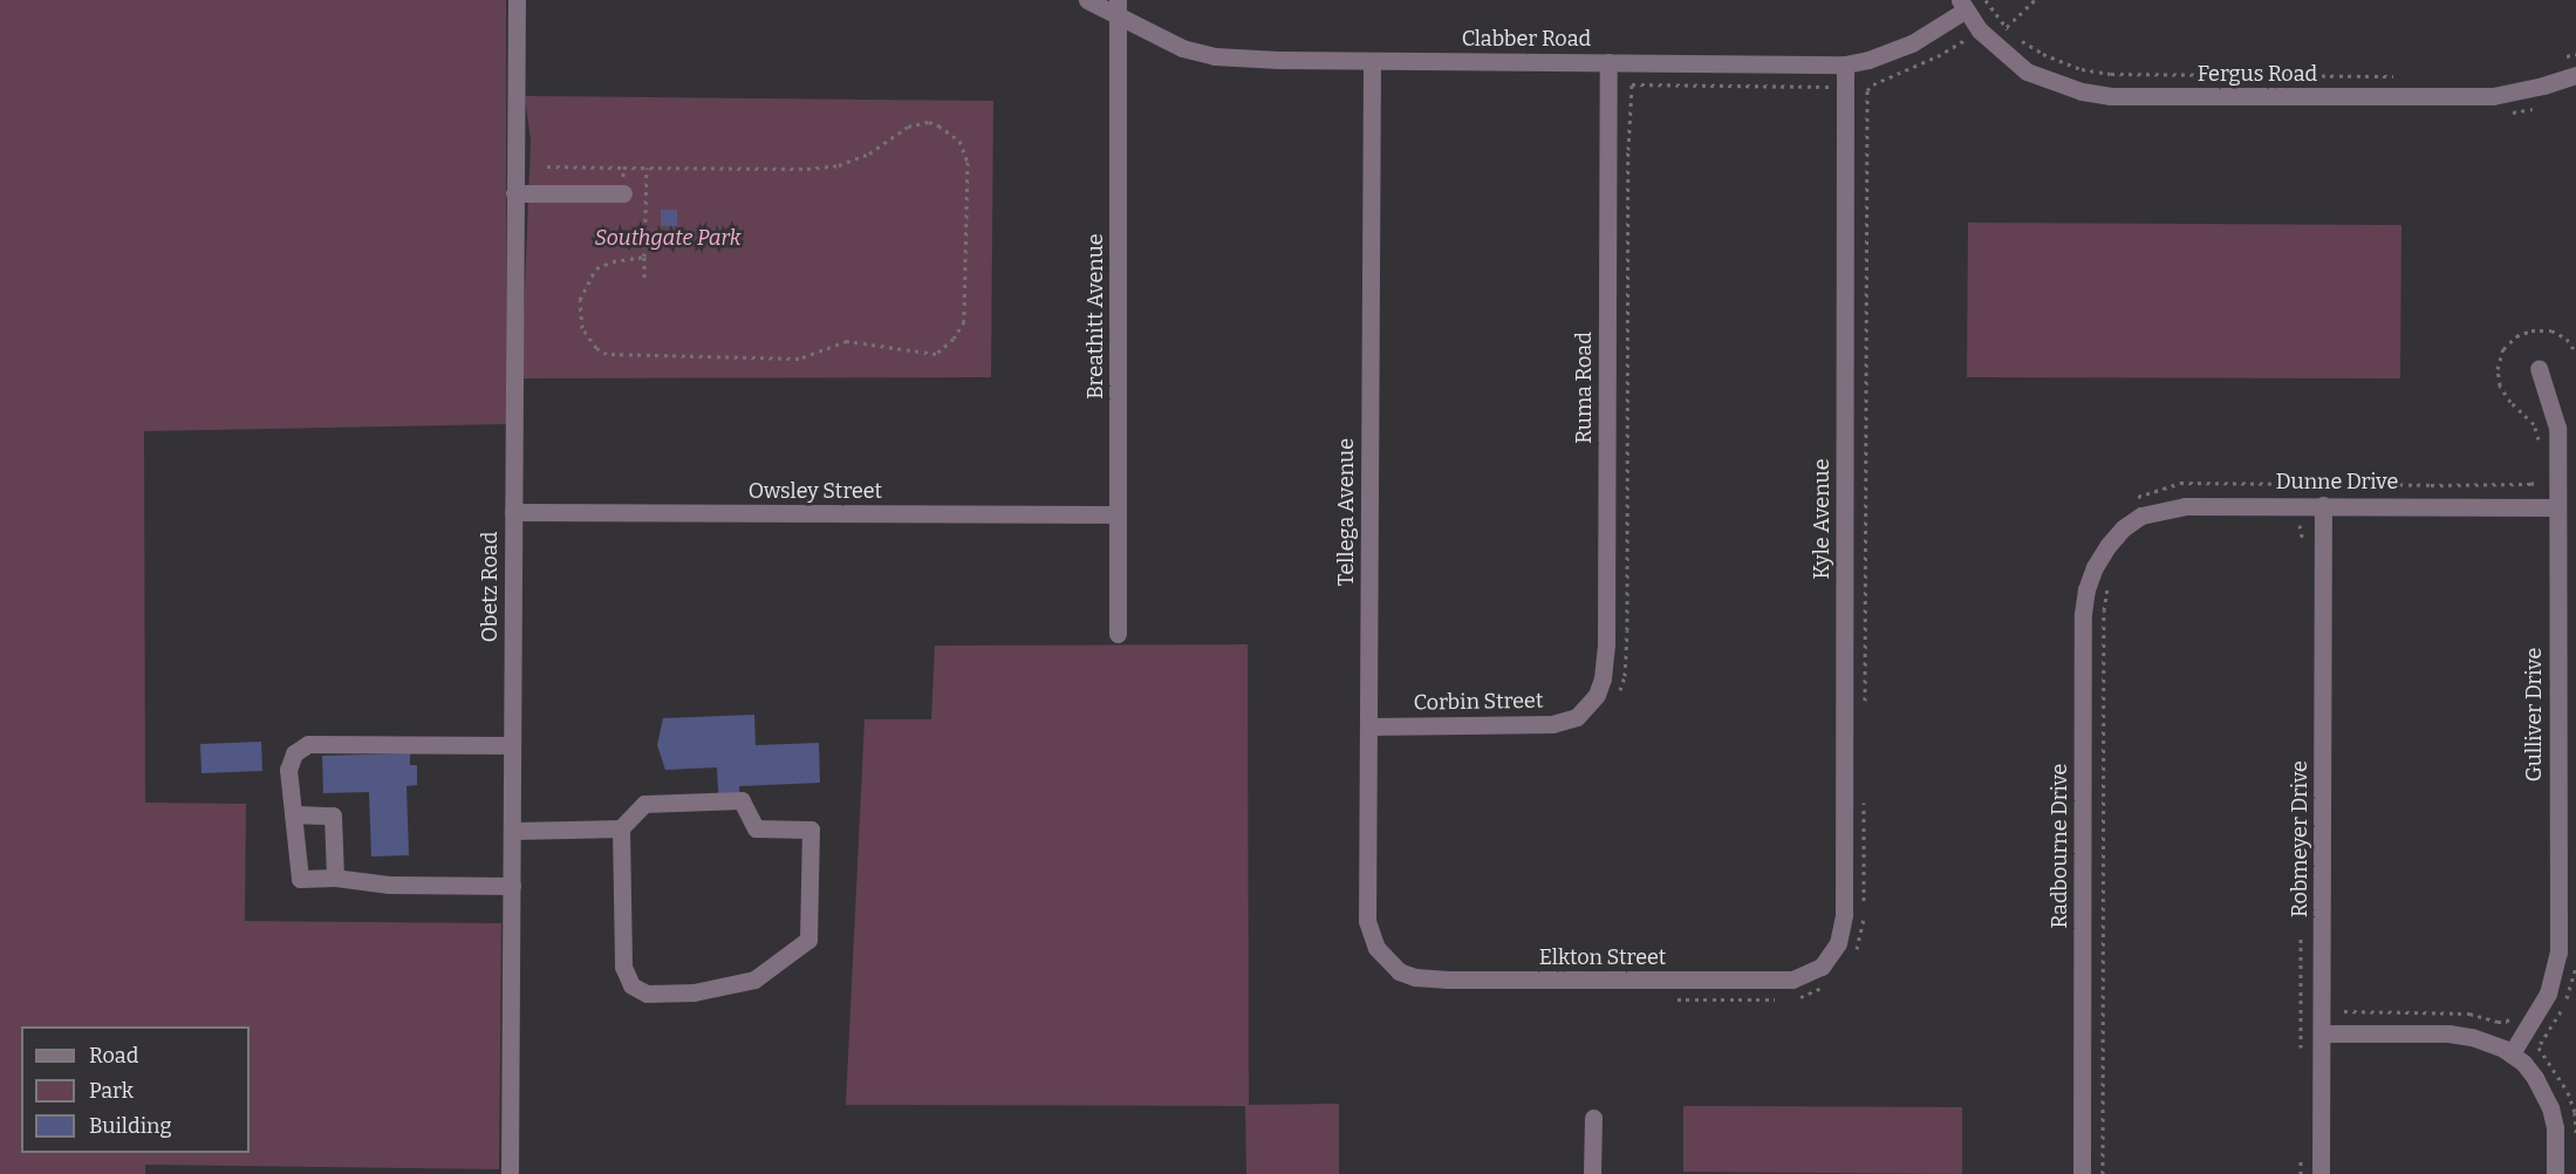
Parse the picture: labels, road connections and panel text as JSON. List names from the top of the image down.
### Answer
{
  "streets": {
    "street": [
      "Clabber Road",
      "Fergus Road",
      "Breathitt Avenue",
      "Ruma Road",
      "Dunne Drive",
      "Owsley Street",
      "Tellega Avenue",
      "Kyle Avenue",
      "Obetz Road",
      "Corbin Street",
      "Gulliver Drive",
      "Robmeyer Drive",
      "Radbourne Drive",
      "Elkton Street"
    ]
  },
  "crossings": [
    ["Clabber Road", "Fergus Road"],
    ["Clabber Road", "Breathitt Avenue"],
    ["Clabber Road", "Ruma Road"],
    ["Clabber Road", "Tellega Avenue"],
    ["Clabber Road", "Kyle Avenue"],
    ["Breathitt Avenue", "Owsley Street"],
    ["Ruma Road", "Corbin Street"],
    ["Dunne Drive", "Gulliver Drive"],
    ["Dunne Drive", "Robmeyer Drive"],
    ["Dunne Drive", "Radbourne Drive"],
    ["Owsley Street", "Obetz Road"],
    ["Tellega Avenue", "Corbin Street"],
    ["Tellega Avenue", "Elkton Street"],
    ["Kyle Avenue", "Elkton Street"]
  ],
  "parks": ["Southgate Park"],
  "legend": ["Road", "Park", "Building"]
}
